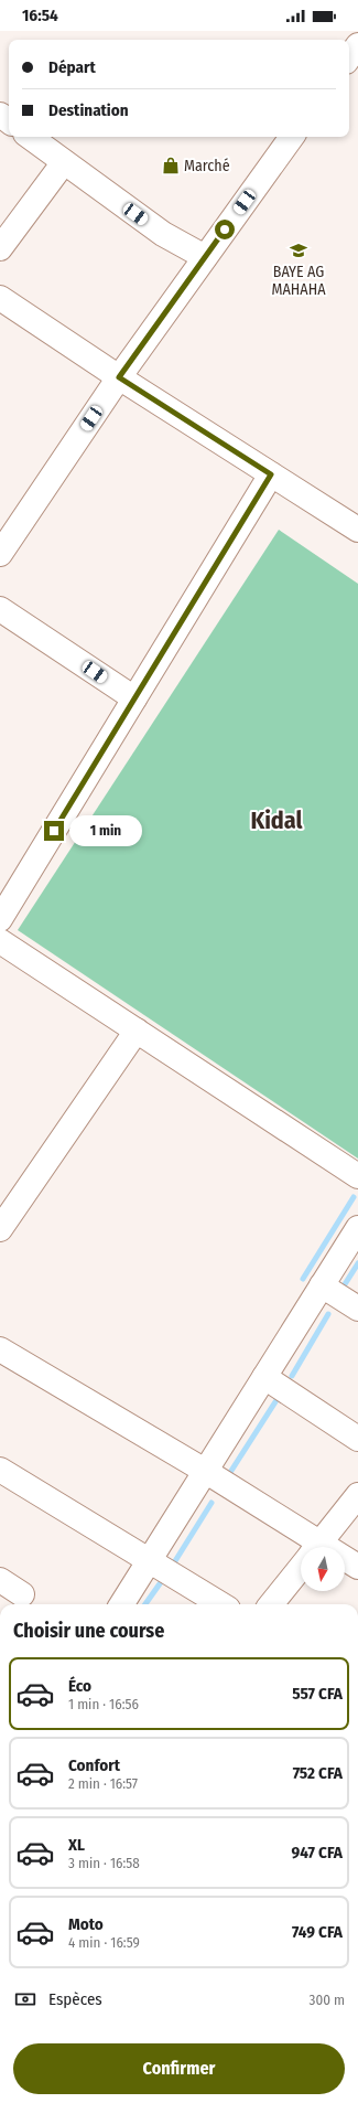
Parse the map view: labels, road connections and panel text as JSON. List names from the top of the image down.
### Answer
{
  "districts": ["Kidal"],
  "places": {
    "shop": ["Marché"],
    "school or university": ["BAYE AG MAHAHA"]
  },
  "north": "bottom",
  "page": {
    "status": "16:54",
    "banner": ["Départ", "Destination"],
    "bubble": "1 min",
    "heading": "Choisir une course",
    "list": [
      {
        "name": "Éco",
        "note": "1 min · 16:56",
        "value": "557 CFA"
      },
      {
        "name": "Confort",
        "note": "2 min · 16:57",
        "value": "752 CFA"
      },
      {
        "name": "XL",
        "note": "3 min · 16:58",
        "value": "947 CFA"
      },
      {
        "name": "Moto",
        "note": "4 min · 16:59",
        "value": "749 CFA"
      }
    ],
    "pay": ["Espèces", "300 m"],
    "buttons": "Confirmer"
  }
}
